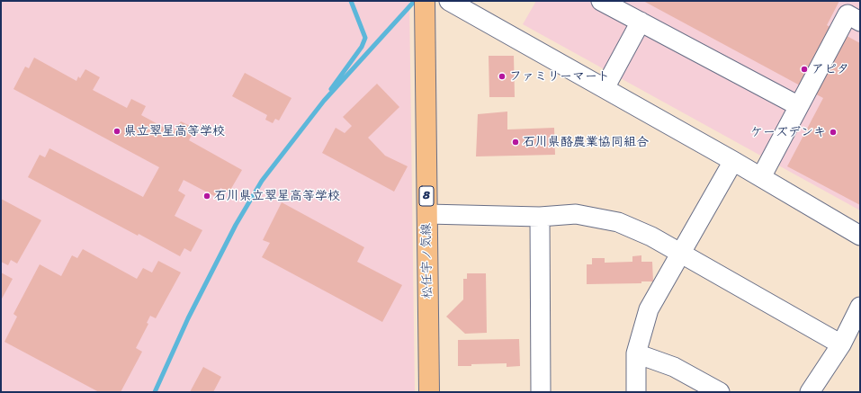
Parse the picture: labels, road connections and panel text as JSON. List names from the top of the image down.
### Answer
{
  "streets": {
    "main road": ["8", "松任宇ノ気線"]
  },
  "places": [
    "アピタ",
    "ファミリーマート",
    "県立翠星高等学校",
    "ケーズデンキ",
    "石川県酪農業協同組合",
    "石川県立翠星高等学校"
  ]
}
